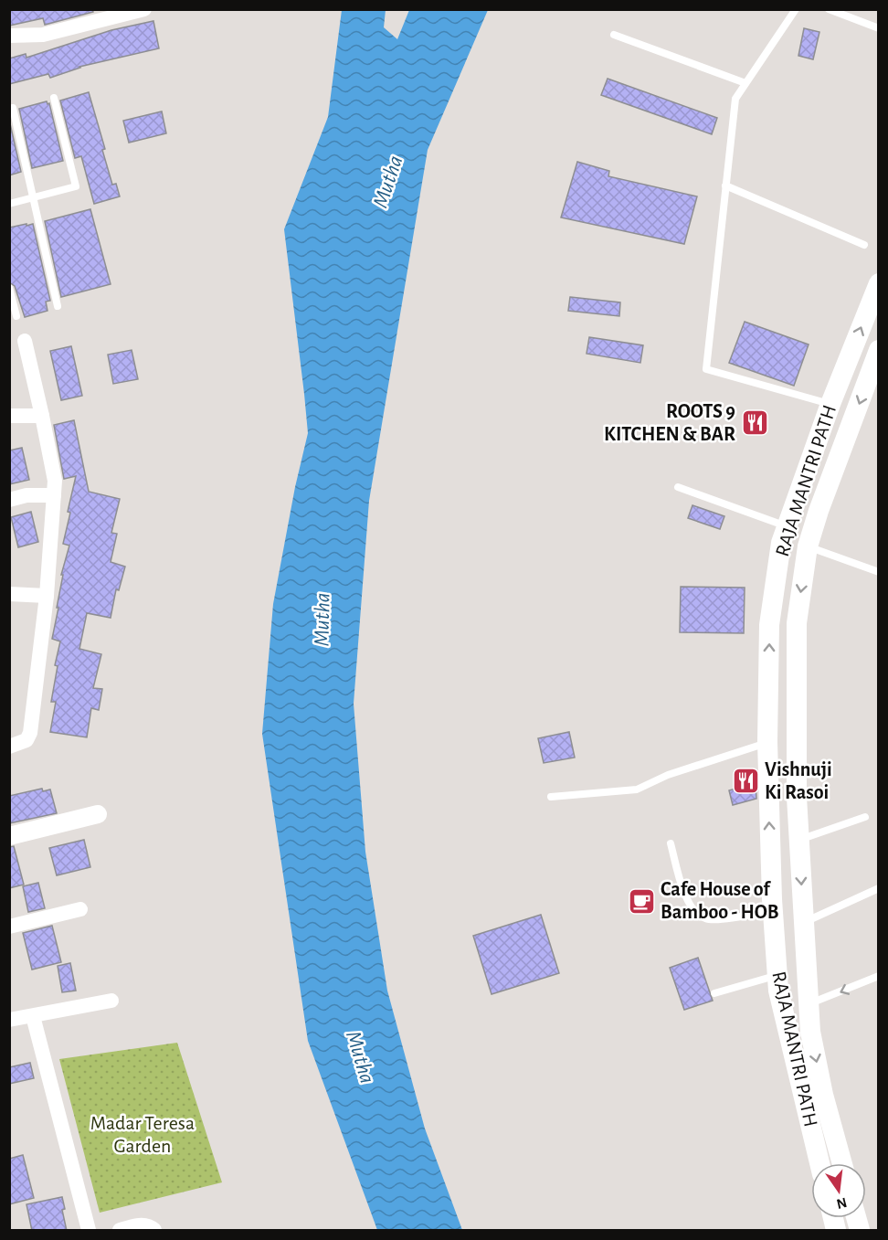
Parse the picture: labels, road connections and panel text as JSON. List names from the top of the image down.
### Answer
{
  "streets": {
    "main road": ["RAJA MANTRI PATH"]
  },
  "water": ["Mutha"],
  "parks": ["Madar Teresa Garden"],
  "places": {
    "restaurant": ["ROOTS 9 KITCHEN & BAR", "Vishnuji Ki Rasoi"],
    "cafe": ["Cafe House of Bamboo - HOB"]
  },
  "north": "bottom"
}
